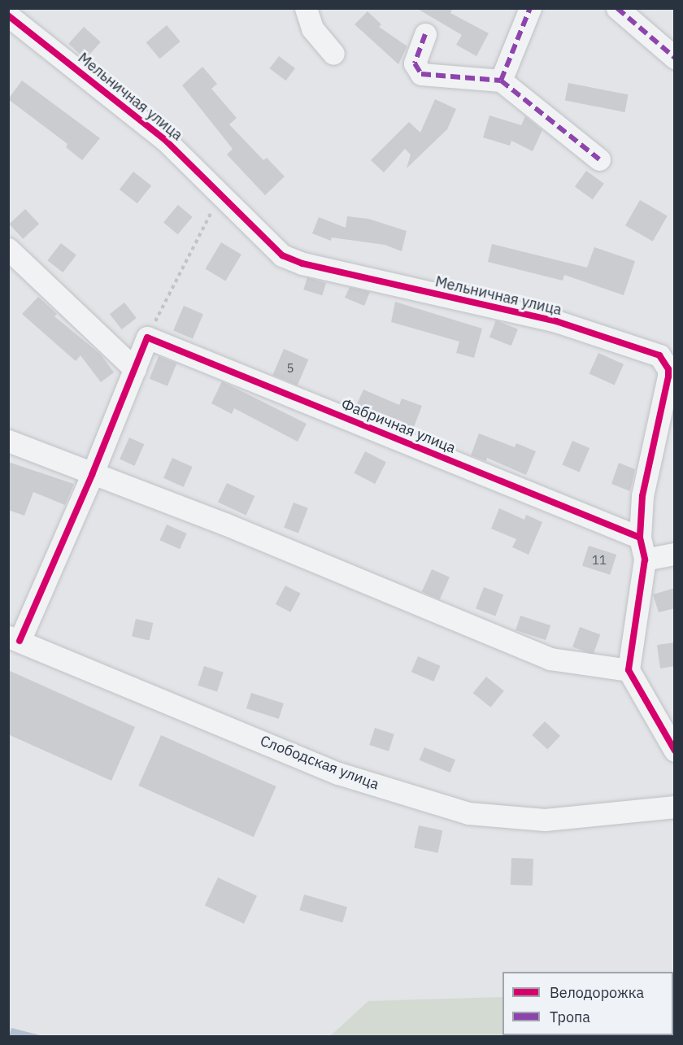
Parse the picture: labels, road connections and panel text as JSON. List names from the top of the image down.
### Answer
{
  "streets": {
    "street": ["Мельничная улица", "Фабричная улица", "Слободская улица"]
  },
  "crossings": [
    ["Мельничная улица", "Фабричная улица"]
  ],
  "house_numbers": ["5", "11"],
  "legend": ["Велодорожка", "Тропа"]
}
